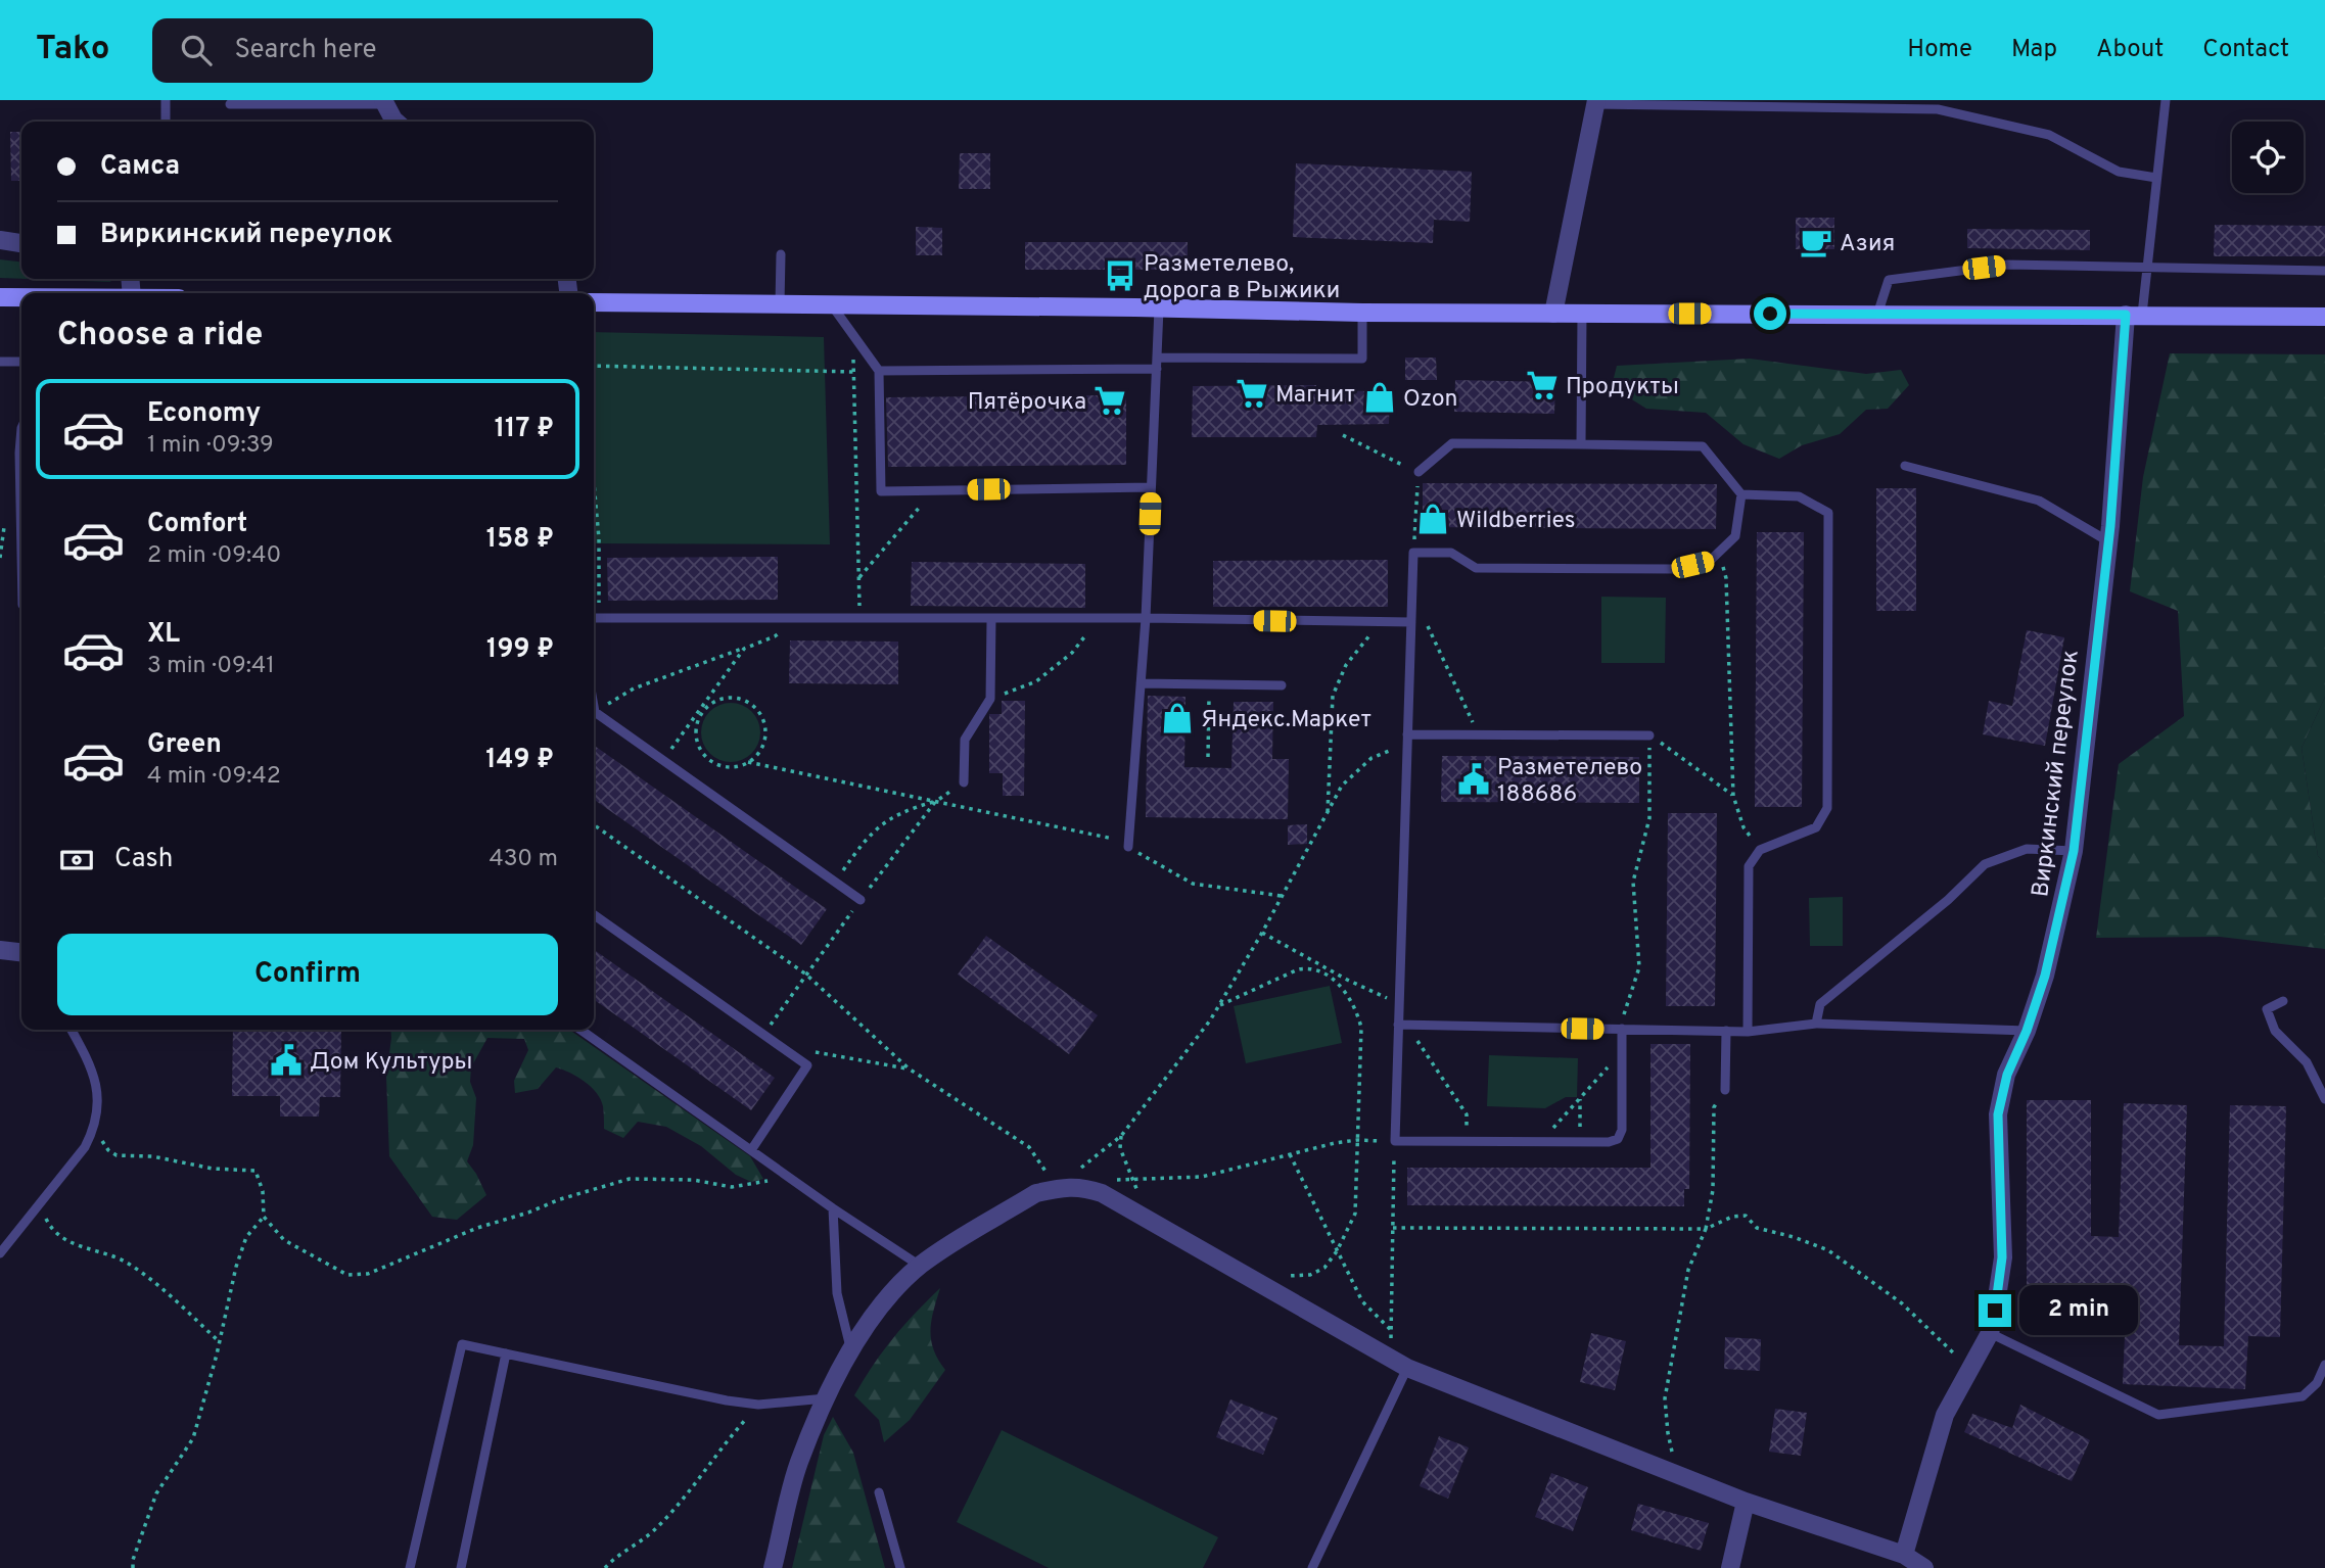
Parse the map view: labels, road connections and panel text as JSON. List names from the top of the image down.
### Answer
{
  "streets": {
    "street": ["Виркинский переулок"]
  },
  "places": {
    "cafe": ["Азия"],
    "bus stop": ["Разметелево, дорога в Рыжики"],
    "supermarket": ["Продукты", "Магнит", "Пятёрочка"],
    "shop": ["Ozon", "Wildberries", "Яндекс.Маркет"],
    "public building": ["Разметелево 188686", "Дом Культуры"]
  },
  "page": {
    "header": "Tako",
    "search": "Search here",
    "nav": [
      "Home",
      "Map",
      "About",
      "Contact"
    ],
    "banner": ["Самса", "Виркинский переулок"],
    "heading": "Choose a ride",
    "list": [
      {
        "name": "Economy",
        "note": "1 min · 09:39",
        "value": "117 ₽"
      },
      {
        "name": "Comfort",
        "note": "2 min · 09:40",
        "value": "158 ₽"
      },
      {
        "name": "XL",
        "note": "3 min · 09:41",
        "value": "199 ₽"
      },
      {
        "name": "Green",
        "note": "4 min · 09:42",
        "value": "149 ₽"
      }
    ],
    "pay": ["Cash", "430 m"],
    "buttons": "Confirm",
    "bubble": "2 min"
  }
}
